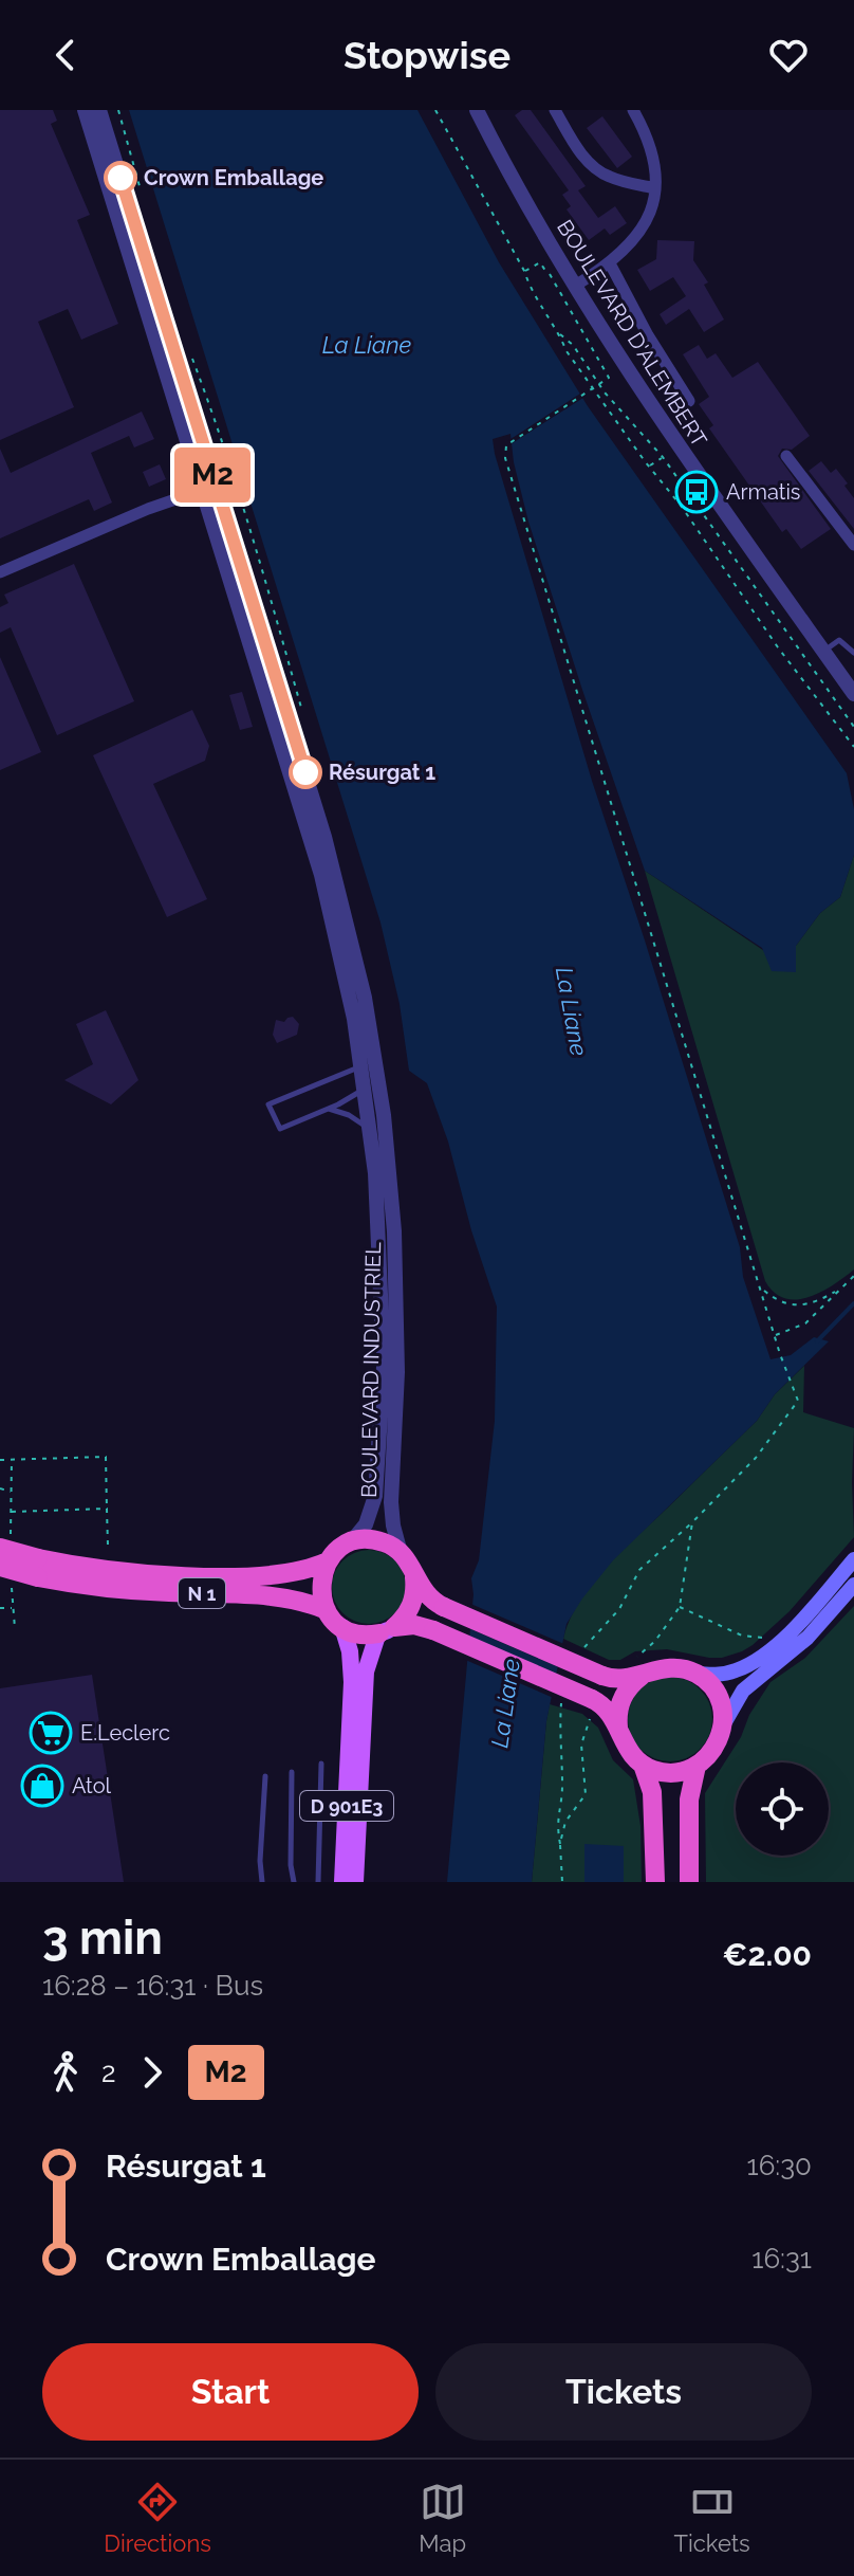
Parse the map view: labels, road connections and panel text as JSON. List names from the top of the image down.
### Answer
{
  "streets": {
    "highway": ["N 1"],
    "main road": ["D 901E3"],
    "street": ["BOULEVARD D'ALEMBERT", "BOULEVARD INDUSTRIEL"]
  },
  "crossings": [
    ["BOULEVARD INDUSTRIEL", "N 1"],
    ["BOULEVARD INDUSTRIEL", "D 901E3"],
    ["N 1", "D 901E3"]
  ],
  "water": ["La Liane"],
  "places": {
    "other": ["Crown Emballage", "Résurgat 1"],
    "bus stop": ["Armatis"],
    "supermarket": ["E.Leclerc"],
    "shop": ["Atol"]
  },
  "lines": ["bus line M2"],
  "page": {
    "header": "Stopwise",
    "on_map": "M2",
    "heading": ["3 min", "16:28 – 16:31 · Bus", "€2.00"],
    "legs": ["2", "M2"],
    "list": [
      {
        "name": "Résurgat 1",
        "value": "16:30"
      },
      {
        "name": "Crown Emballage",
        "value": "16:31"
      }
    ],
    "buttons": ["Start", "Tickets"],
    "tabs": ["Directions", "Map", "Tickets"]
  }
}
